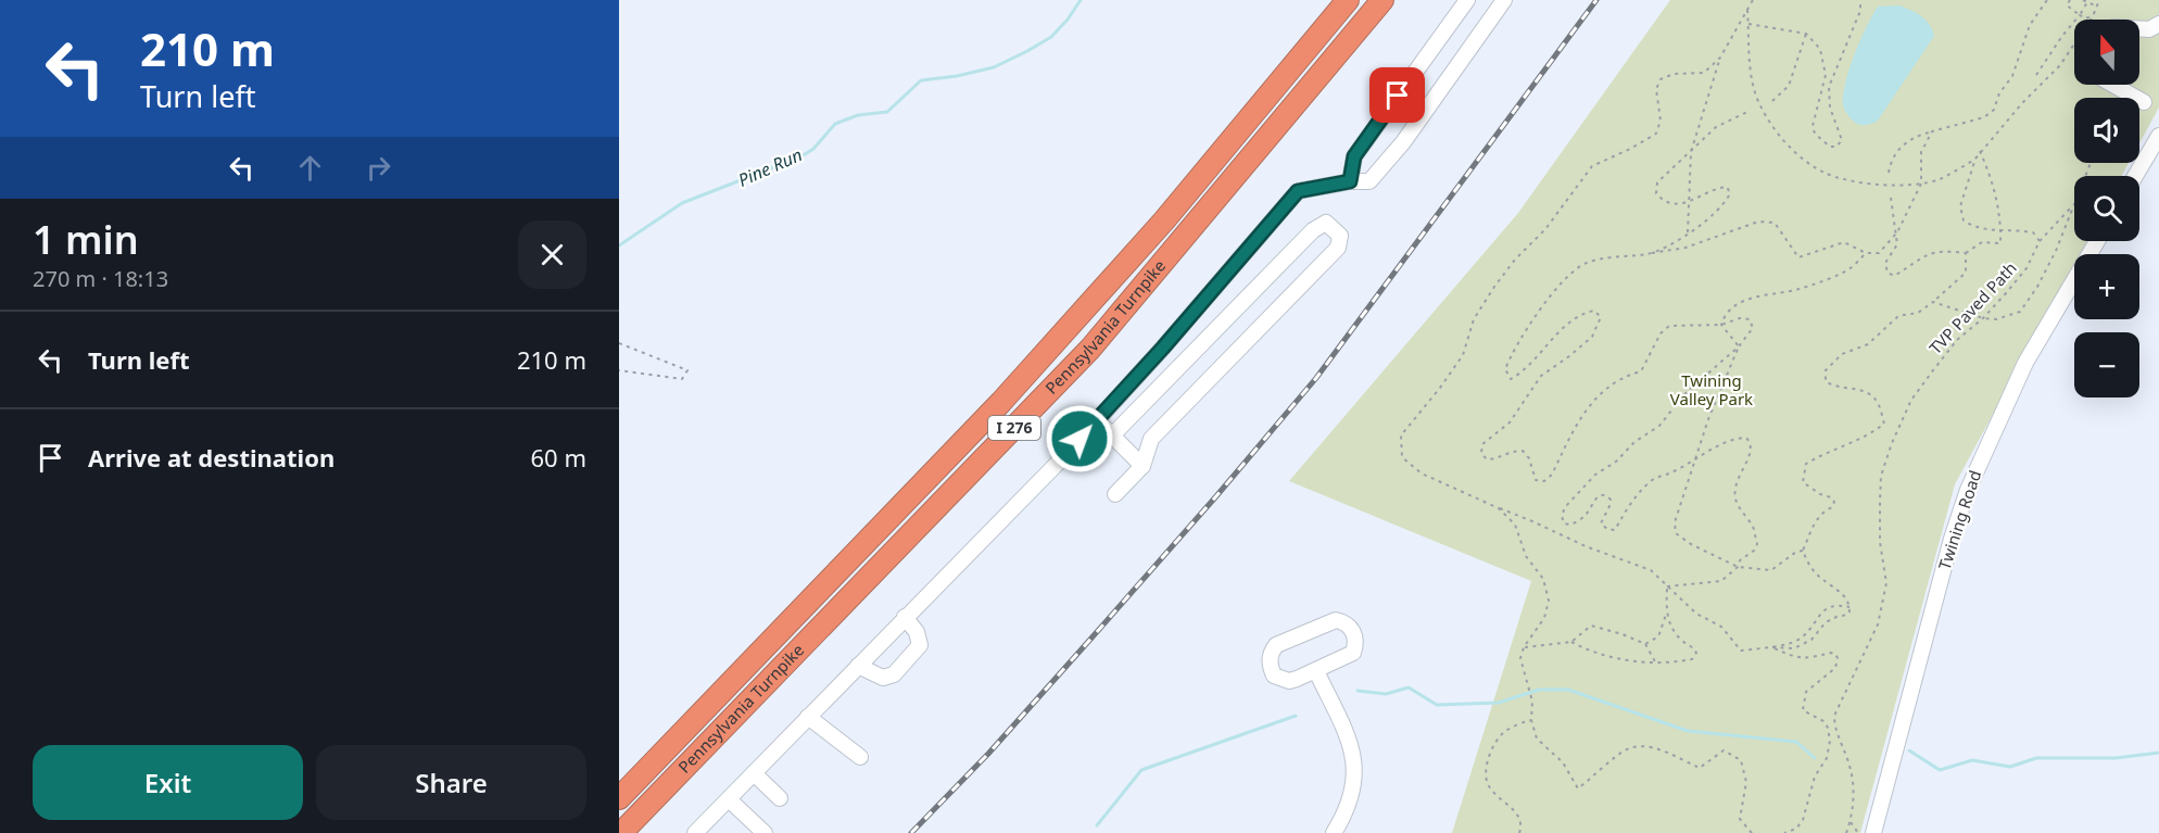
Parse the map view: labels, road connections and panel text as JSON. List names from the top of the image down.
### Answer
{
  "streets": {
    "highway": ["Pennsylvania Turnpike", "I 276"],
    "street": ["Twining Road"],
    "path": ["TVP Paved Path"]
  },
  "water": ["Pine Run"],
  "parks": ["Twining Valley Park"],
  "north": "top",
  "page": {
    "turn": ["210 m", "Turn left"],
    "map_buttons": ["+", "−"],
    "heading": ["1 min", "270 m · 18:13"],
    "list": [
      {
        "name": "Turn left",
        "value": "210 m"
      },
      {
        "name": "Arrive at destination",
        "value": "60 m"
      }
    ],
    "buttons": ["Exit", "Share"]
  }
}
